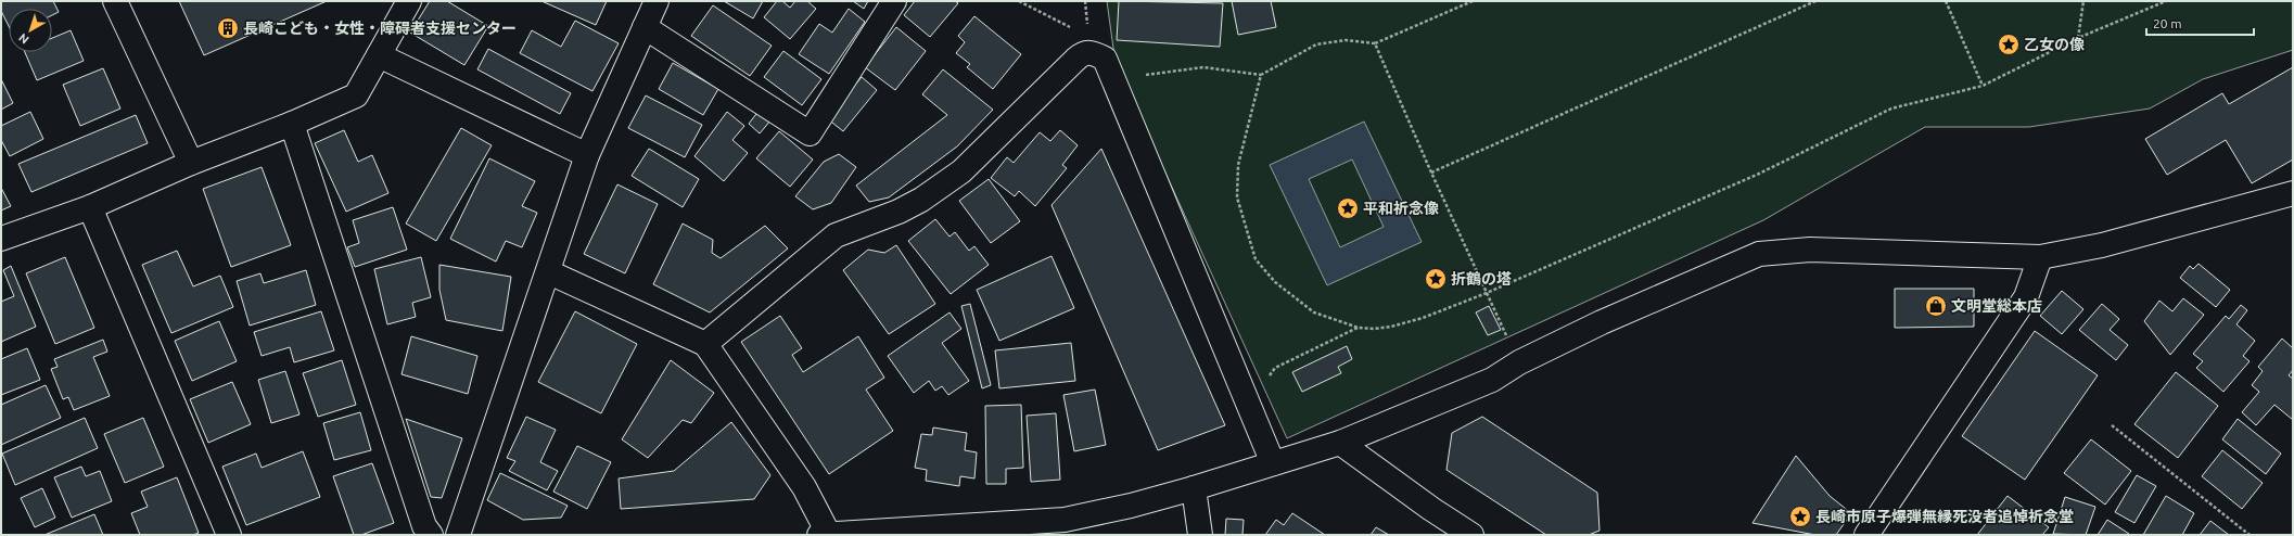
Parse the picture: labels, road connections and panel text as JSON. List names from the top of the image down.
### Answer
{
  "places": {
    "building": ["長崎こども・女性・障碍者支援センター"],
    "place": [
      "乙女の像",
      "平和祈念像",
      "折鶴の塔",
      "長崎市原子爆弾無縁死没者追悼祈念堂"
    ],
    "shop": ["文明堂総本店"]
  },
  "scale_bar": "20 m",
  "north": "bottom left"
}
